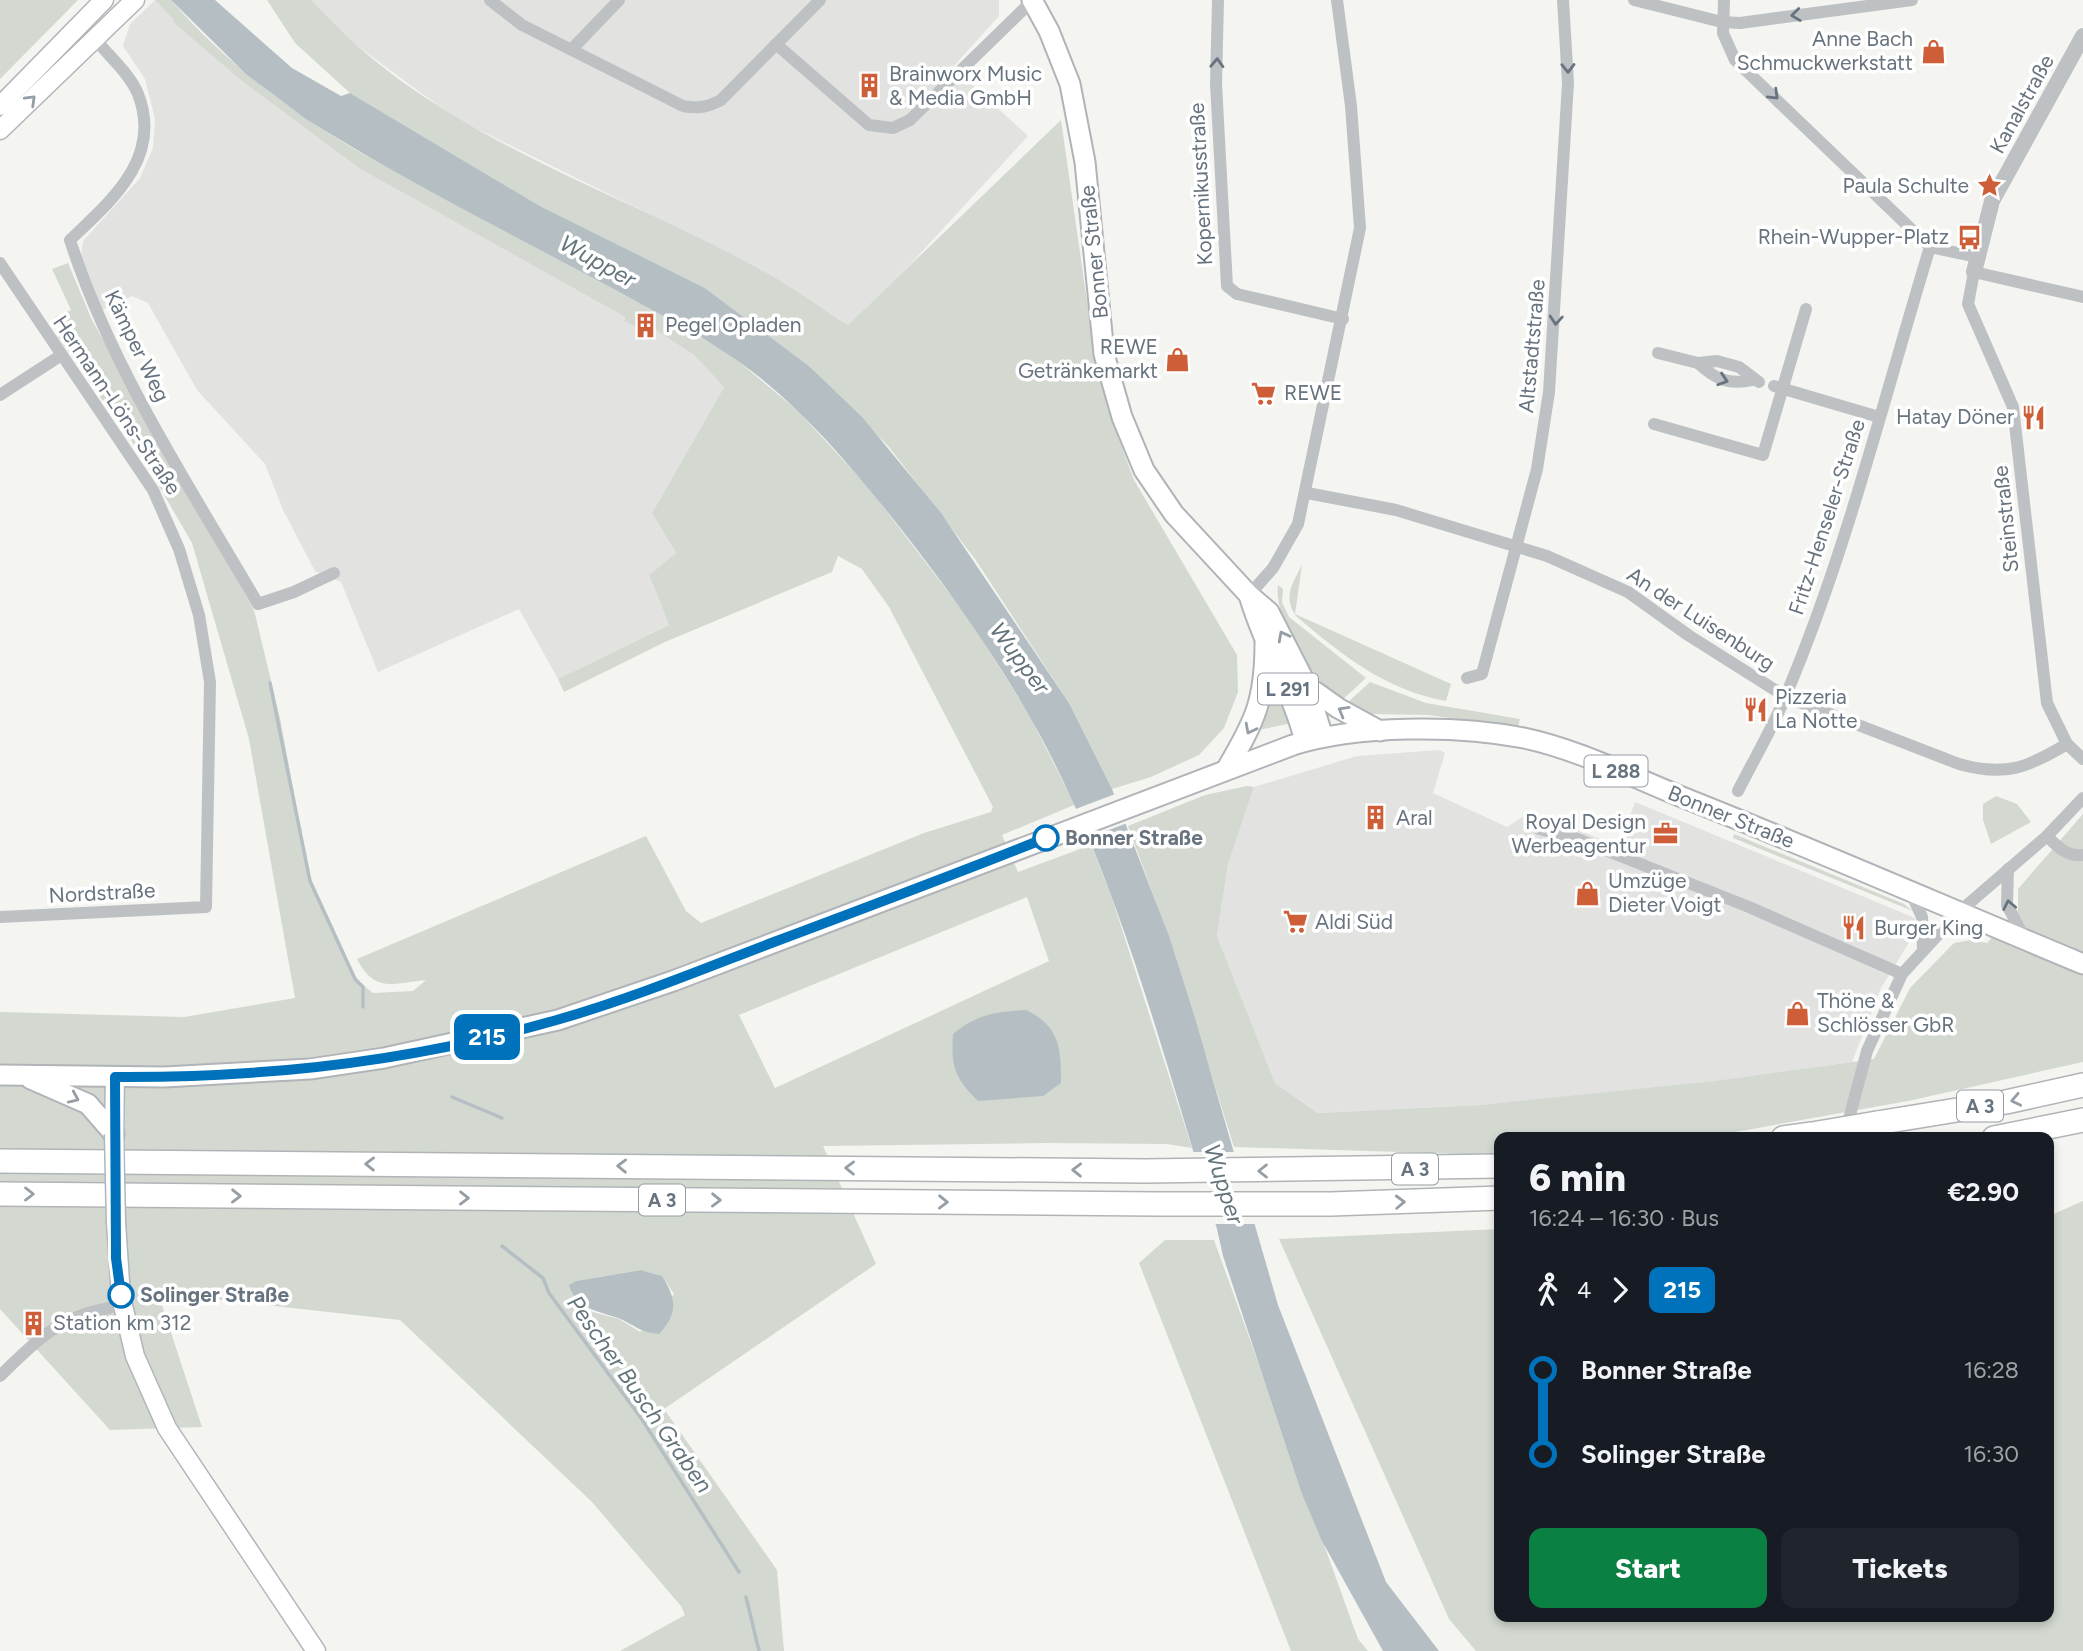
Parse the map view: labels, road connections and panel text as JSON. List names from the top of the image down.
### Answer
{
  "streets": {
    "highway": ["A 3"],
    "main road": ["Bonner Straße", "L 291", "L 288"],
    "street": [
      "Kanalstraße",
      "Kopernikusstraße",
      "Kämper Weg",
      "Altstadtstraße",
      "Hermann-Löns-Straße",
      "Fritz-Henseler-Straße",
      "Steinstraße",
      "An der Luisenburg",
      "Nordstraße"
    ]
  },
  "crossings": [
    ["Kanalstraße", "Steinstraße"],
    ["Bonner Straße", "L 288"],
    ["Altstadtstraße", "An der Luisenburg"],
    ["Hermann-Löns-Straße", "Nordstraße"],
    ["Fritz-Henseler-Straße", "An der Luisenburg"],
    ["Steinstraße", "An der Luisenburg"]
  ],
  "one_way": ["Kopernikusstraße", "Altstadtstraße"],
  "water": ["Wupper", "Pescher Busch Graben"],
  "places": {
    "shop": [
      "Anne Bach Schmuckwerkstatt",
      "REWE Getränkemarkt",
      "Umzüge Dieter Voigt",
      "Thöne & Schlösser GbR"
    ],
    "building": [
      "Brainworx Music & Media GmbH",
      "Pegel Opladen",
      "Aral",
      "Station km 312"
    ],
    "place": ["Paula Schulte"],
    "bus stop": ["Rhein-Wupper-Platz"],
    "supermarket": ["REWE", "Aldi Süd"],
    "restaurant": ["Hatay Döner", "Pizzeria La Notte", "Burger King"],
    "office": ["Royal Design Werbeagentur"],
    "other": ["Bonner Straße", "Solinger Straße"]
  },
  "lines": ["bus line 215"],
  "page": {
    "on_map": "215",
    "heading": ["6 min", "16:24 – 16:30 · Bus", "€2.90"],
    "legs": ["4", "215"],
    "list": [
      {
        "name": "Bonner Straße",
        "value": "16:28"
      },
      {
        "name": "Solinger Straße",
        "value": "16:30"
      }
    ],
    "buttons": ["Start", "Tickets"]
  }
}
